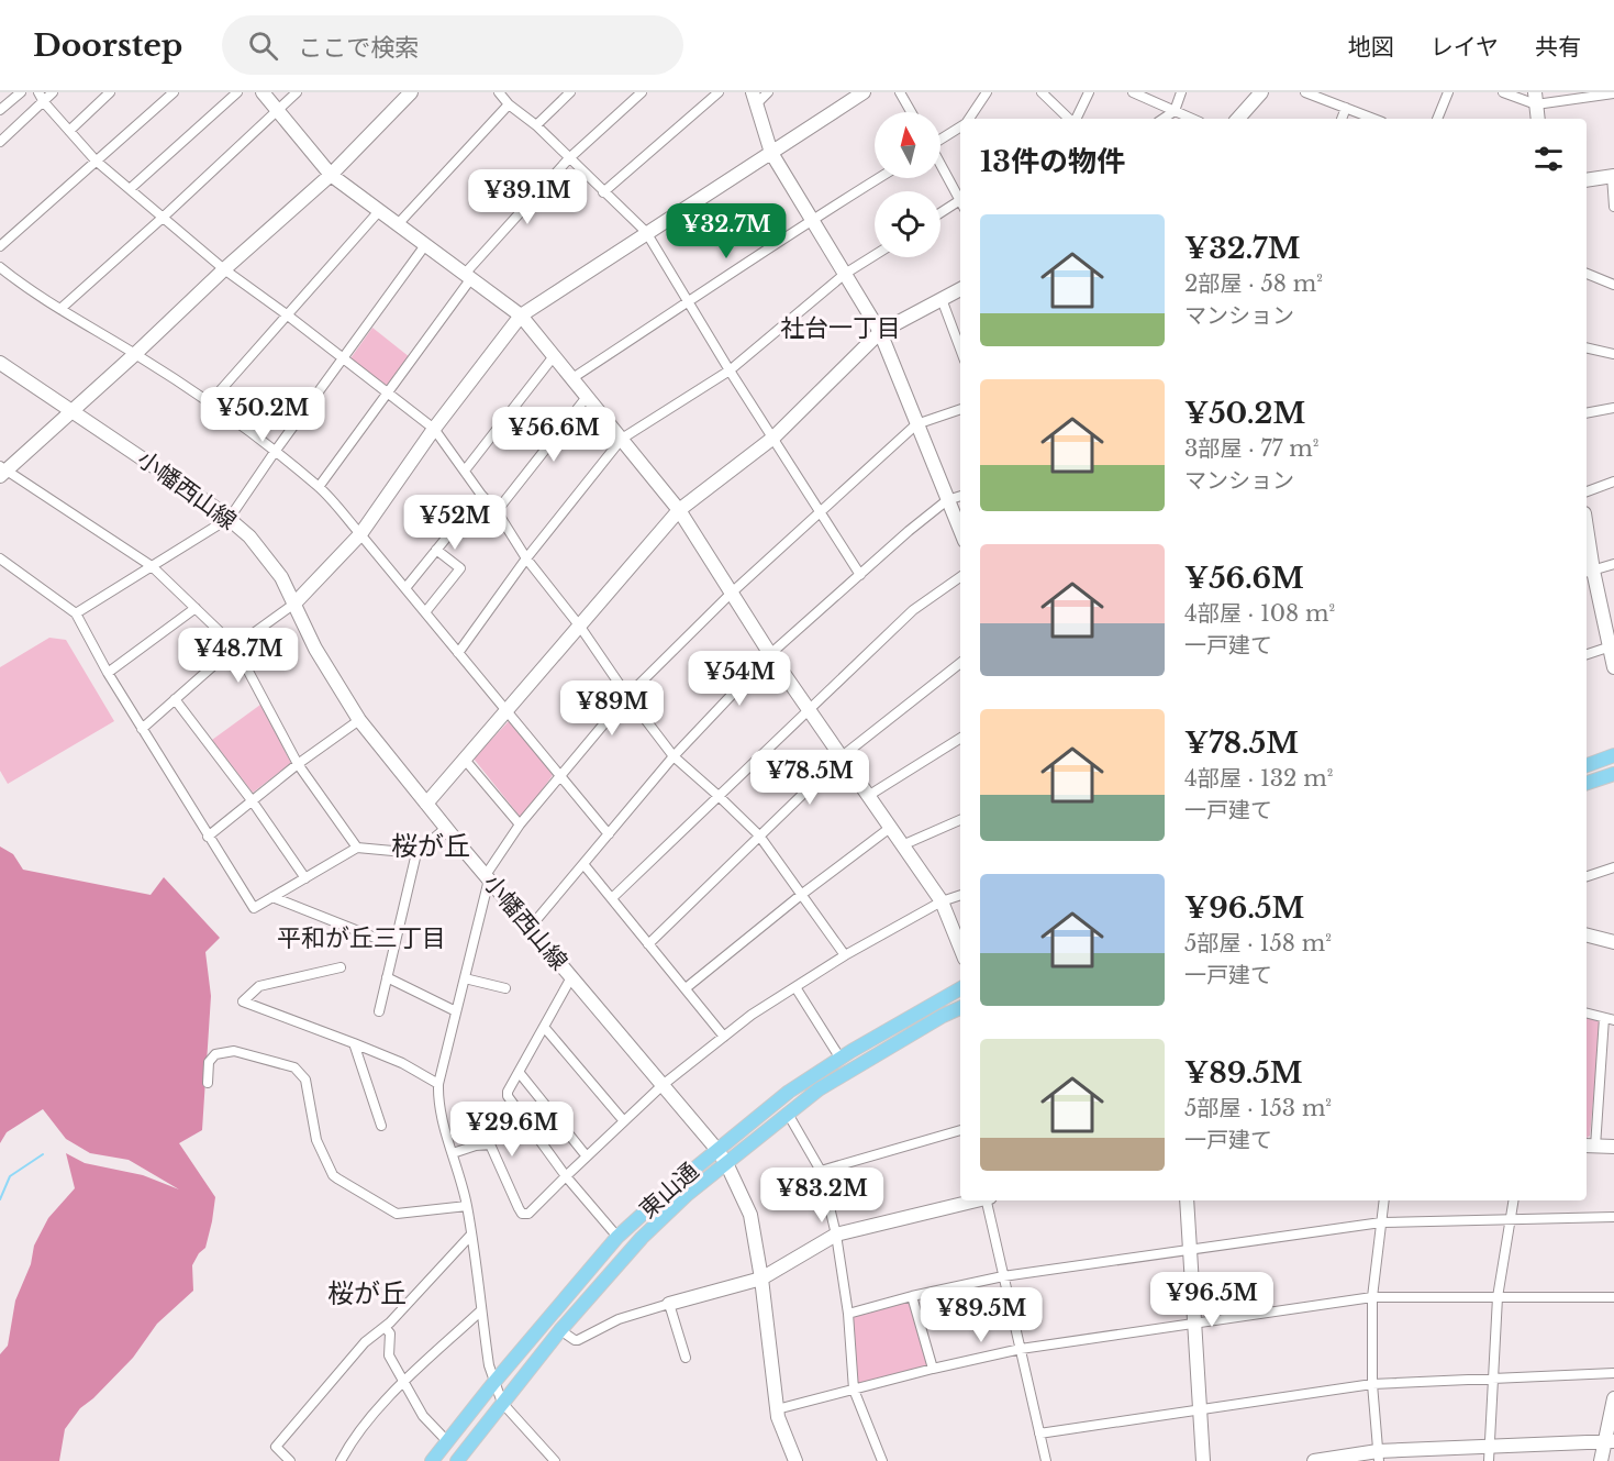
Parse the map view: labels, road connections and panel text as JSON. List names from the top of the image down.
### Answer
{
  "streets": {
    "main road": ["東山通"],
    "street": ["小幡西山線"]
  },
  "crossings": [
    ["小幡西山線", "東山通"]
  ],
  "districts": [
    "社台一丁目",
    "桜が丘",
    "平和が丘三丁目",
    "桜が丘"
  ],
  "north": "top",
  "page": {
    "header": "Doorstep",
    "search": "ここで検索",
    "nav": ["地図", "レイヤ", "共有"],
    "heading": "13件の物件",
    "price": [
      "¥39.1M",
      "¥32.7M",
      "¥50.2M",
      "¥56.6M",
      "¥52M",
      "¥48.7M",
      "¥54M",
      "¥89M",
      "¥78.5M",
      "¥29.6M",
      "¥83.2M",
      "¥96.5M",
      "¥89.5M"
    ],
    "list": [
      {
        "name": "¥32.7M",
        "note": "2部屋 · 58 m² · マンション"
      },
      {
        "name": "¥50.2M",
        "note": "3部屋 · 77 m² · マンション"
      },
      {
        "name": "¥56.6M",
        "note": "4部屋 · 108 m² · 一戸建て"
      },
      {
        "name": "¥78.5M",
        "note": "4部屋 · 132 m² · 一戸建て"
      },
      {
        "name": "¥96.5M",
        "note": "5部屋 · 158 m² · 一戸建て"
      },
      {
        "name": "¥89.5M",
        "note": "5部屋 · 153 m² · 一戸建て"
      }
    ]
  }
}
